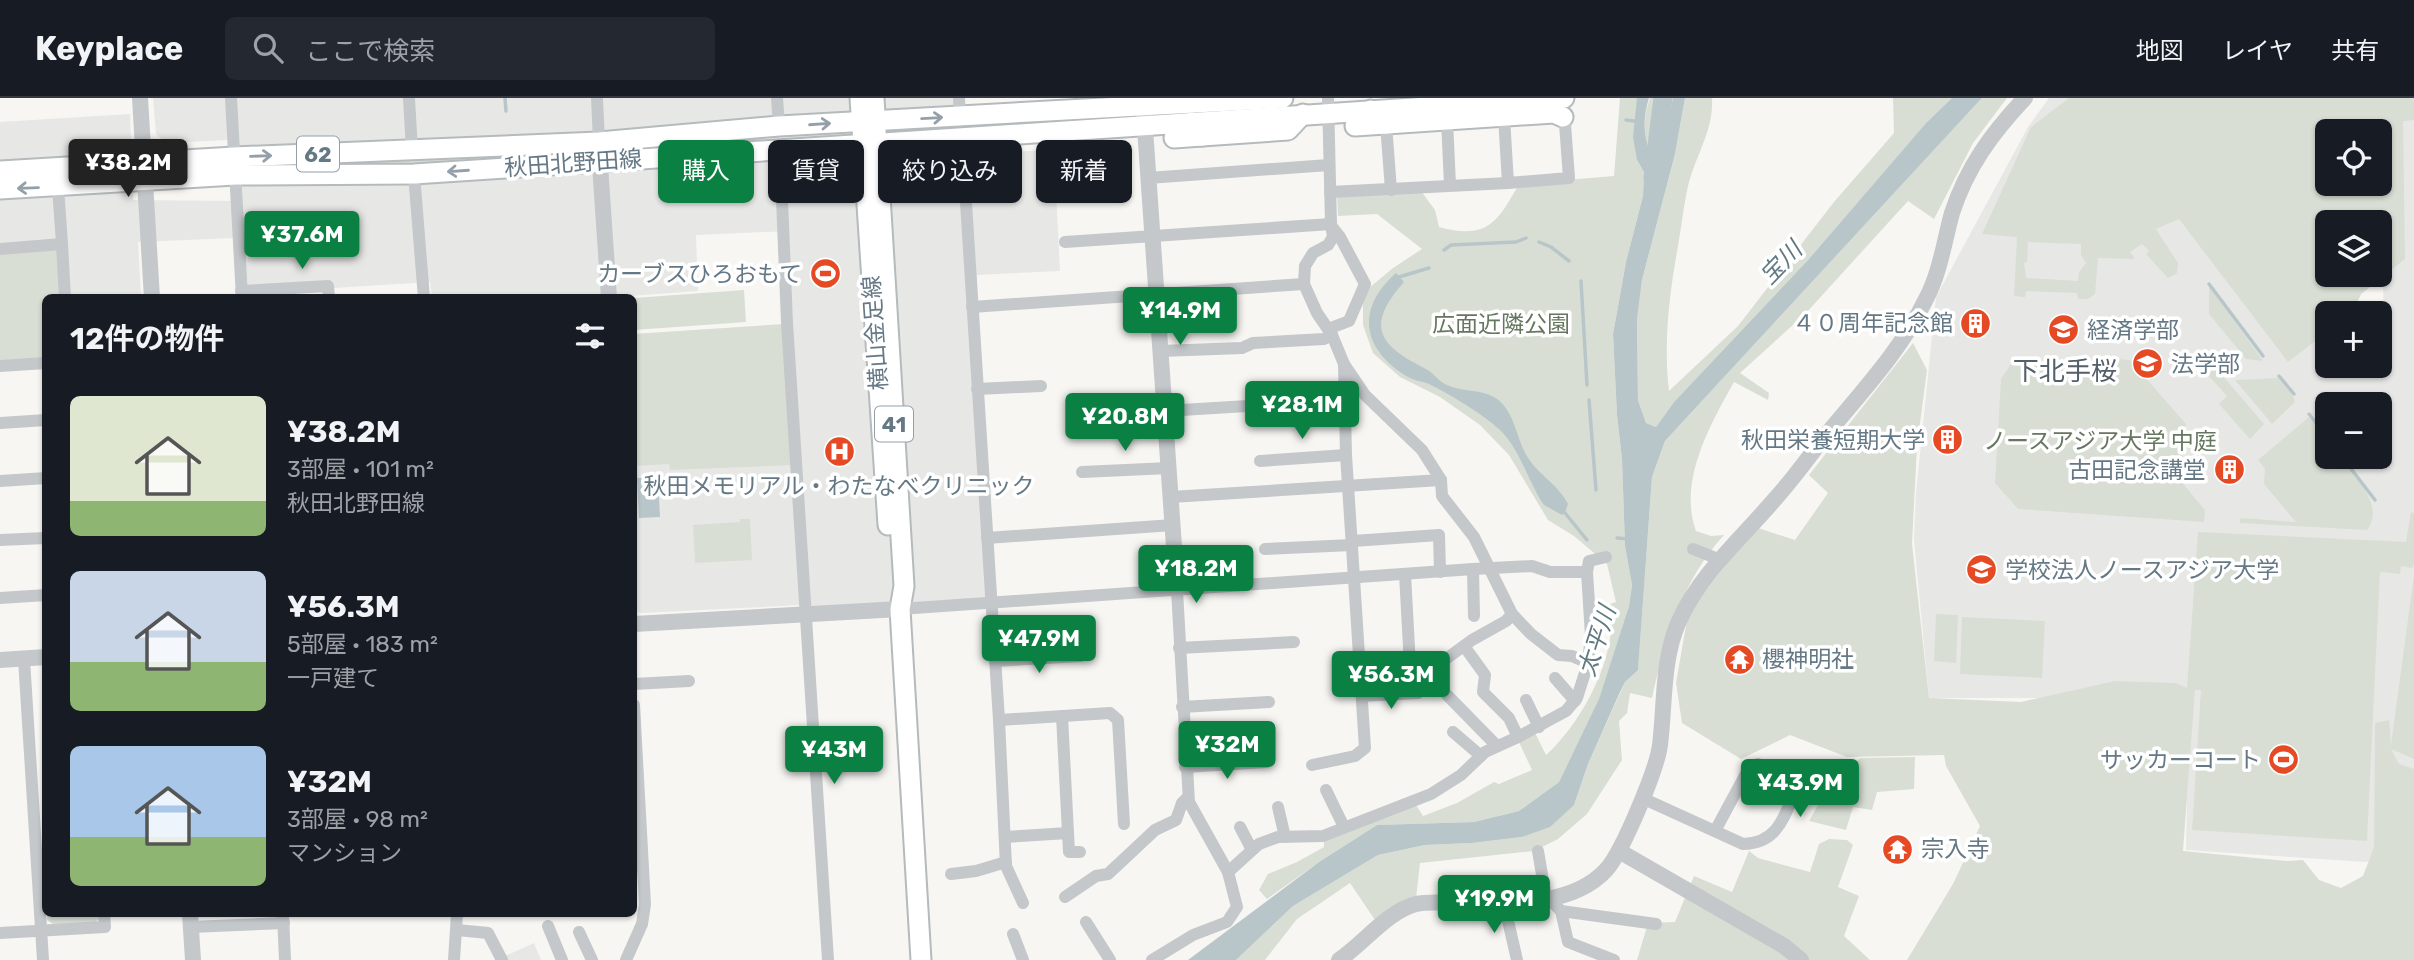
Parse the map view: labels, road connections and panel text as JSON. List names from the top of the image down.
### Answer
{
  "streets": {
    "main road": [
      "62",
      "秋田北野田線",
      "横山金足線",
      "41"
    ]
  },
  "crossings": [
    ["秋田北野田線", "横山金足線"]
  ],
  "districts": ["下北手桜"],
  "water": ["宝川", "太平川"],
  "parks": ["広面近隣公園", "ノースアジア大学 中庭"],
  "places": {
    "sports": ["カーブスひろおもて", "サッカーコート"],
    "building": ["４０周年記念館", "秋田栄養短期大学", "古田記念講堂"],
    "school or university": ["経済学部", "法学部", "学校法人ノースアジア大学"],
    "hospital": ["秋田メモリアル・わたなべクリニック"],
    "temple": ["櫻神明社", "宗入寺"]
  },
  "page": {
    "header": "Keyplace",
    "search": "ここで検索",
    "nav": ["地図", "レイヤ", "共有"],
    "map_buttons": ["+", "−"],
    "price": [
      "¥38.2M",
      "¥37.6M",
      "¥14.9M",
      "¥28.1M",
      "¥20.8M",
      "¥18.2M",
      "¥47.9M",
      "¥56.3M",
      "¥32M",
      "¥43M",
      "¥43.9M",
      "¥19.9M"
    ],
    "chip": [
      "購入",
      "賃貸",
      "絞り込み",
      "新着"
    ],
    "heading": "12件の物件",
    "list": [
      {
        "name": "¥38.2M",
        "note": "3部屋 · 101 m² · 秋田北野田線"
      },
      {
        "name": "¥56.3M",
        "note": "5部屋 · 183 m² · 一戸建て"
      },
      {
        "name": "¥32M",
        "note": "3部屋 · 98 m² · マンション"
      }
    ]
  }
}
